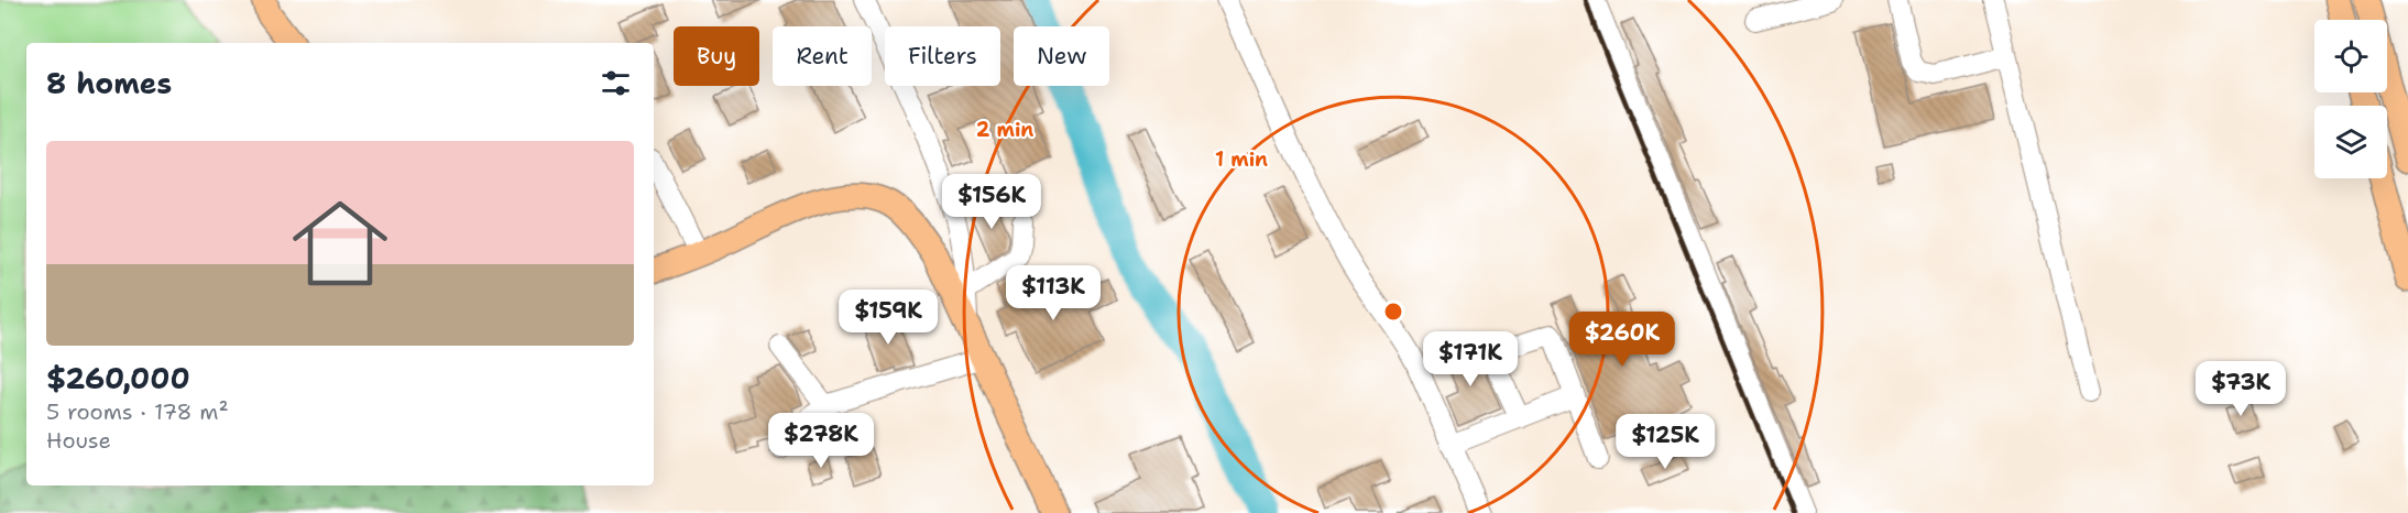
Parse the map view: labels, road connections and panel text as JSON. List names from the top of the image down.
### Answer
{
  "page": {
    "chip": [
      "Buy",
      "Rent",
      "Filters",
      "New"
    ],
    "heading": "8 homes",
    "list": [
      {
        "name": "$260,000",
        "note": "5 rooms · 178 m² · House"
      }
    ],
    "price": [
      "$156K",
      "$113K",
      "$159K",
      "$260K",
      "$171K",
      "$73K",
      "$278K",
      "$125K"
    ]
  },
  "rings": ["2 min", "1 min"]
}
